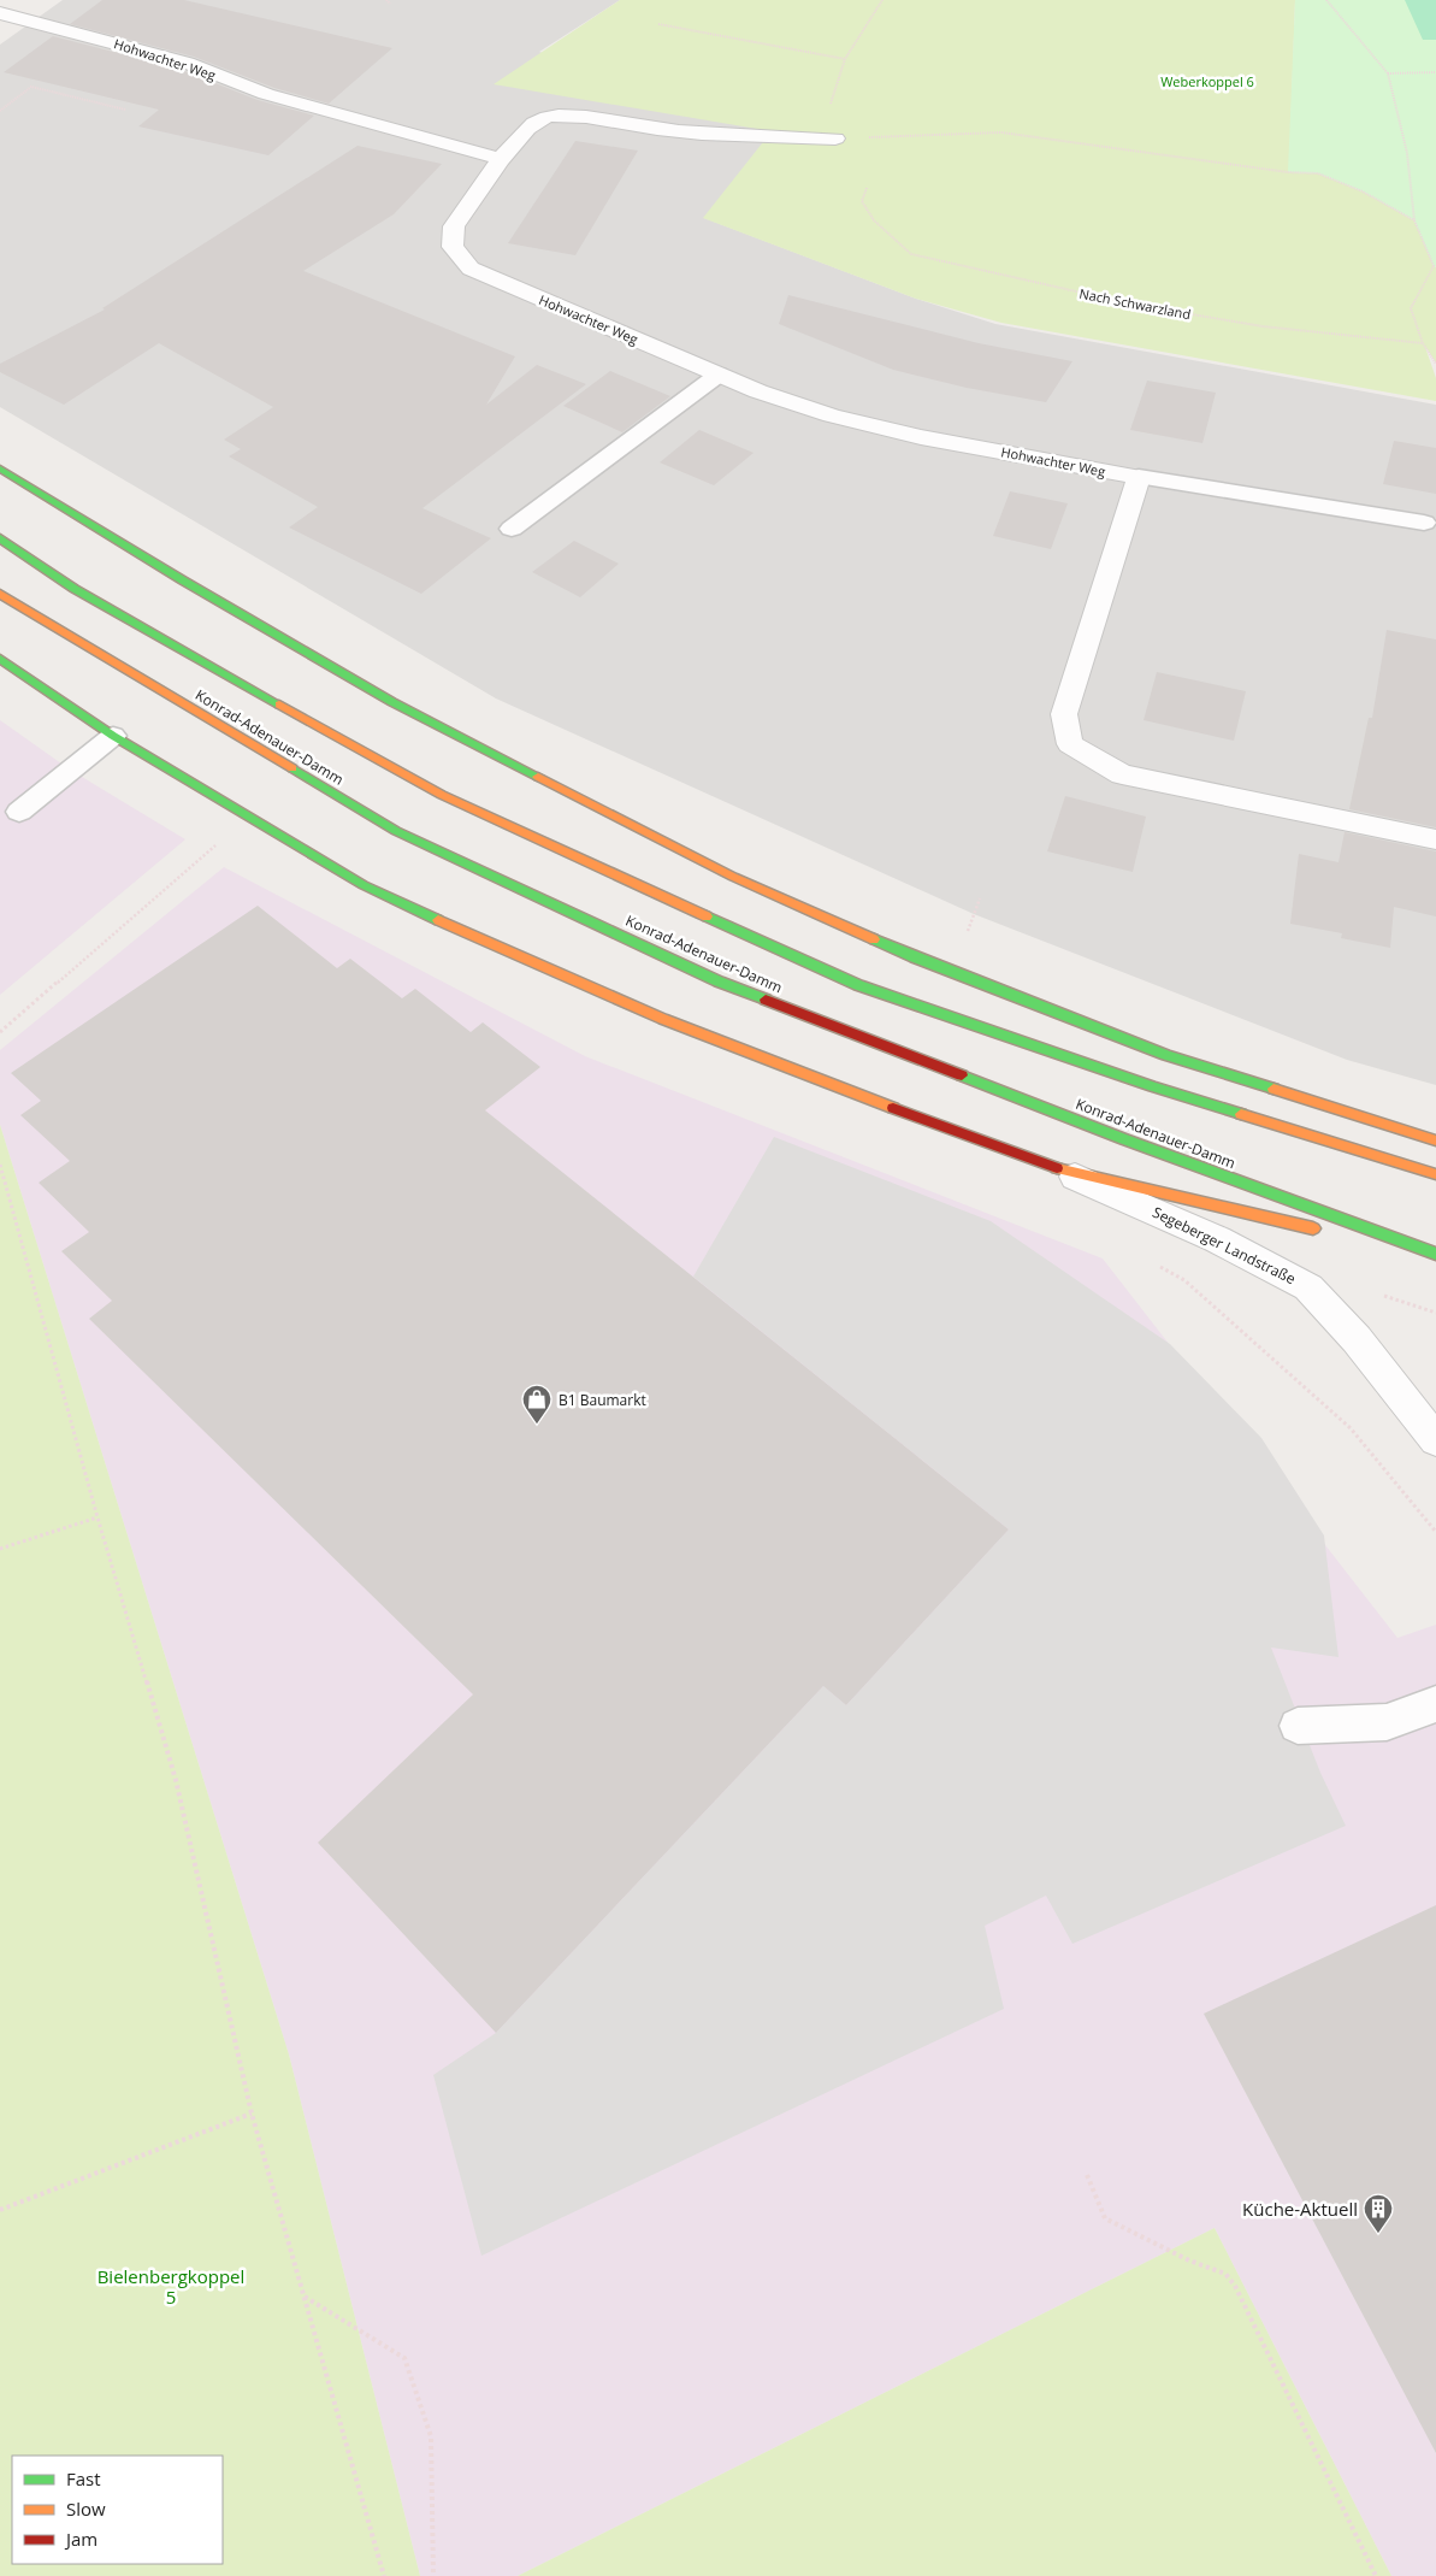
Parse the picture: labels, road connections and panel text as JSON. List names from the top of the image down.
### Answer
{
  "streets": {
    "main road": ["Konrad-Adenauer-Damm"],
    "street": ["Hohwachter Weg", "Segeberger Landstraße"],
    "path": ["Nach Schwarzland"]
  },
  "parks": ["Weberkoppel 6", "Bielenbergkoppel 5"],
  "places": {
    "shop": ["B1 Baumarkt"],
    "building": ["Küche-Aktuell"]
  },
  "legend": ["Fast", "Slow", "Jam"]
}
